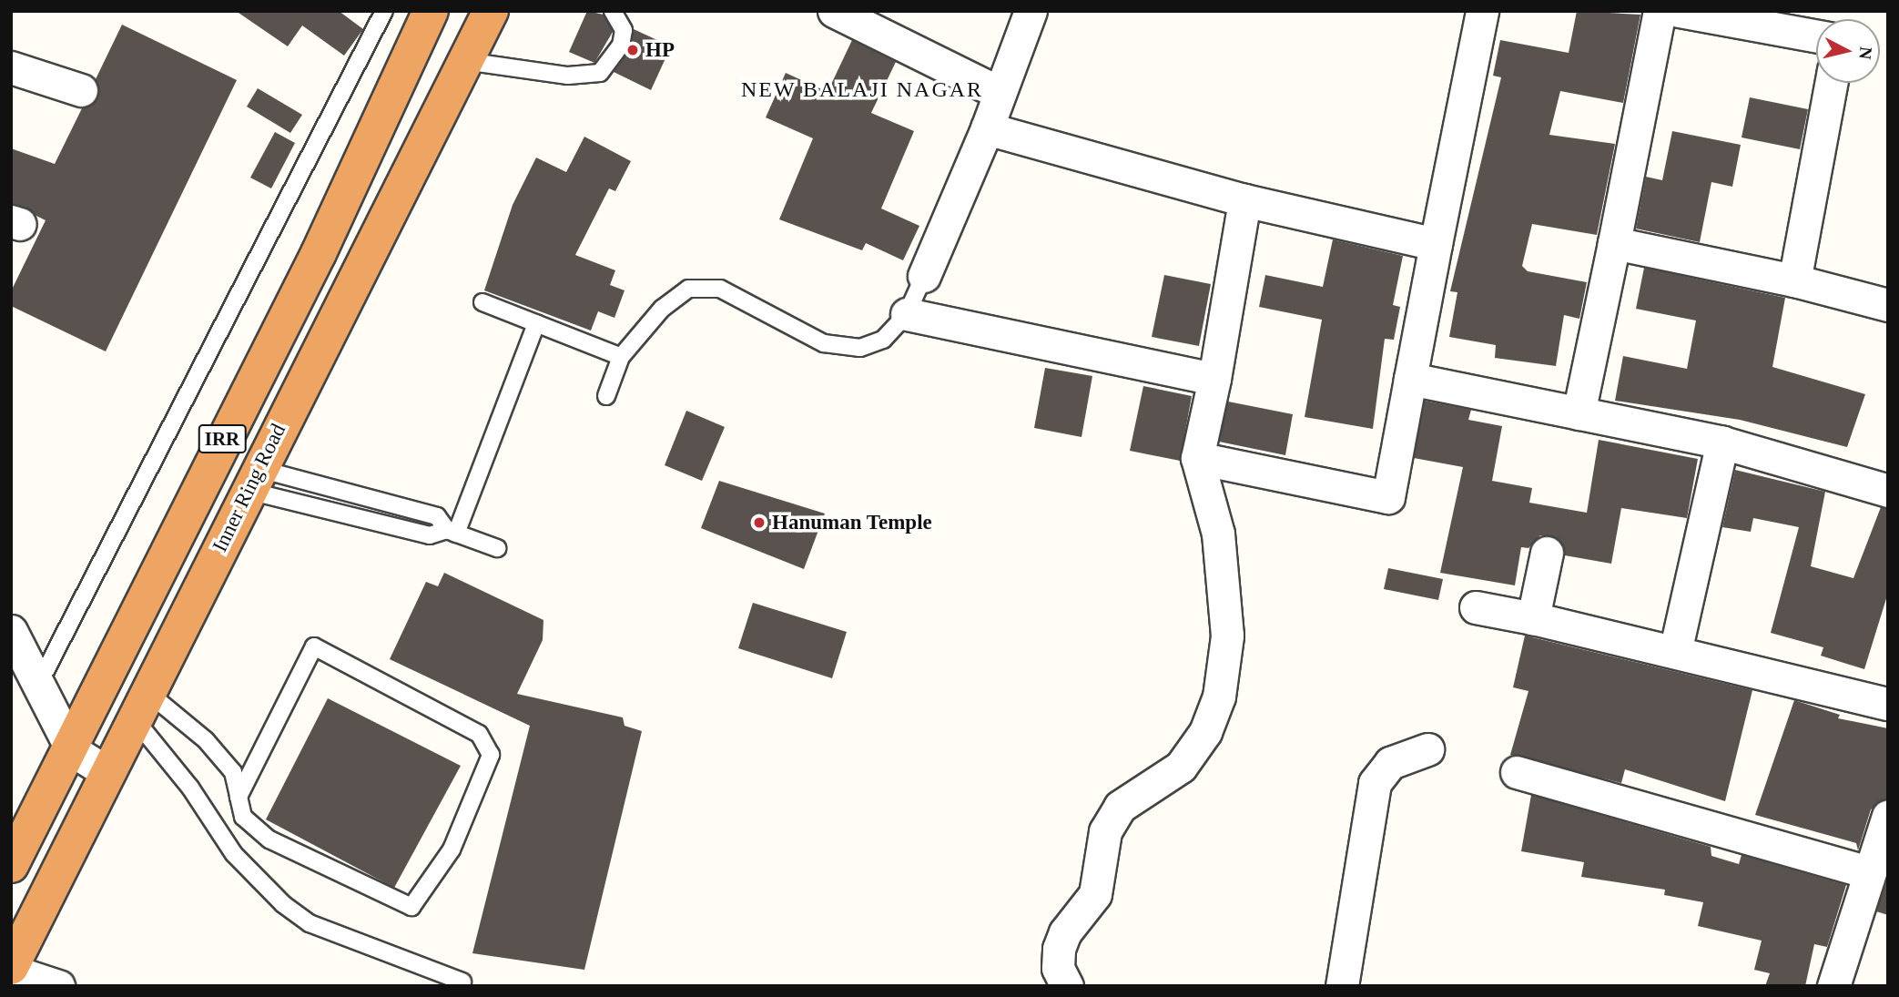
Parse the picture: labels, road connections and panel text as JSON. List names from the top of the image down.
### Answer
{
  "streets": {
    "highway": ["IRR", "Inner Ring Road"]
  },
  "districts": ["NEW BALAJI NAGAR"],
  "places": ["HP", "Hanuman Temple"],
  "north": "right"
}
